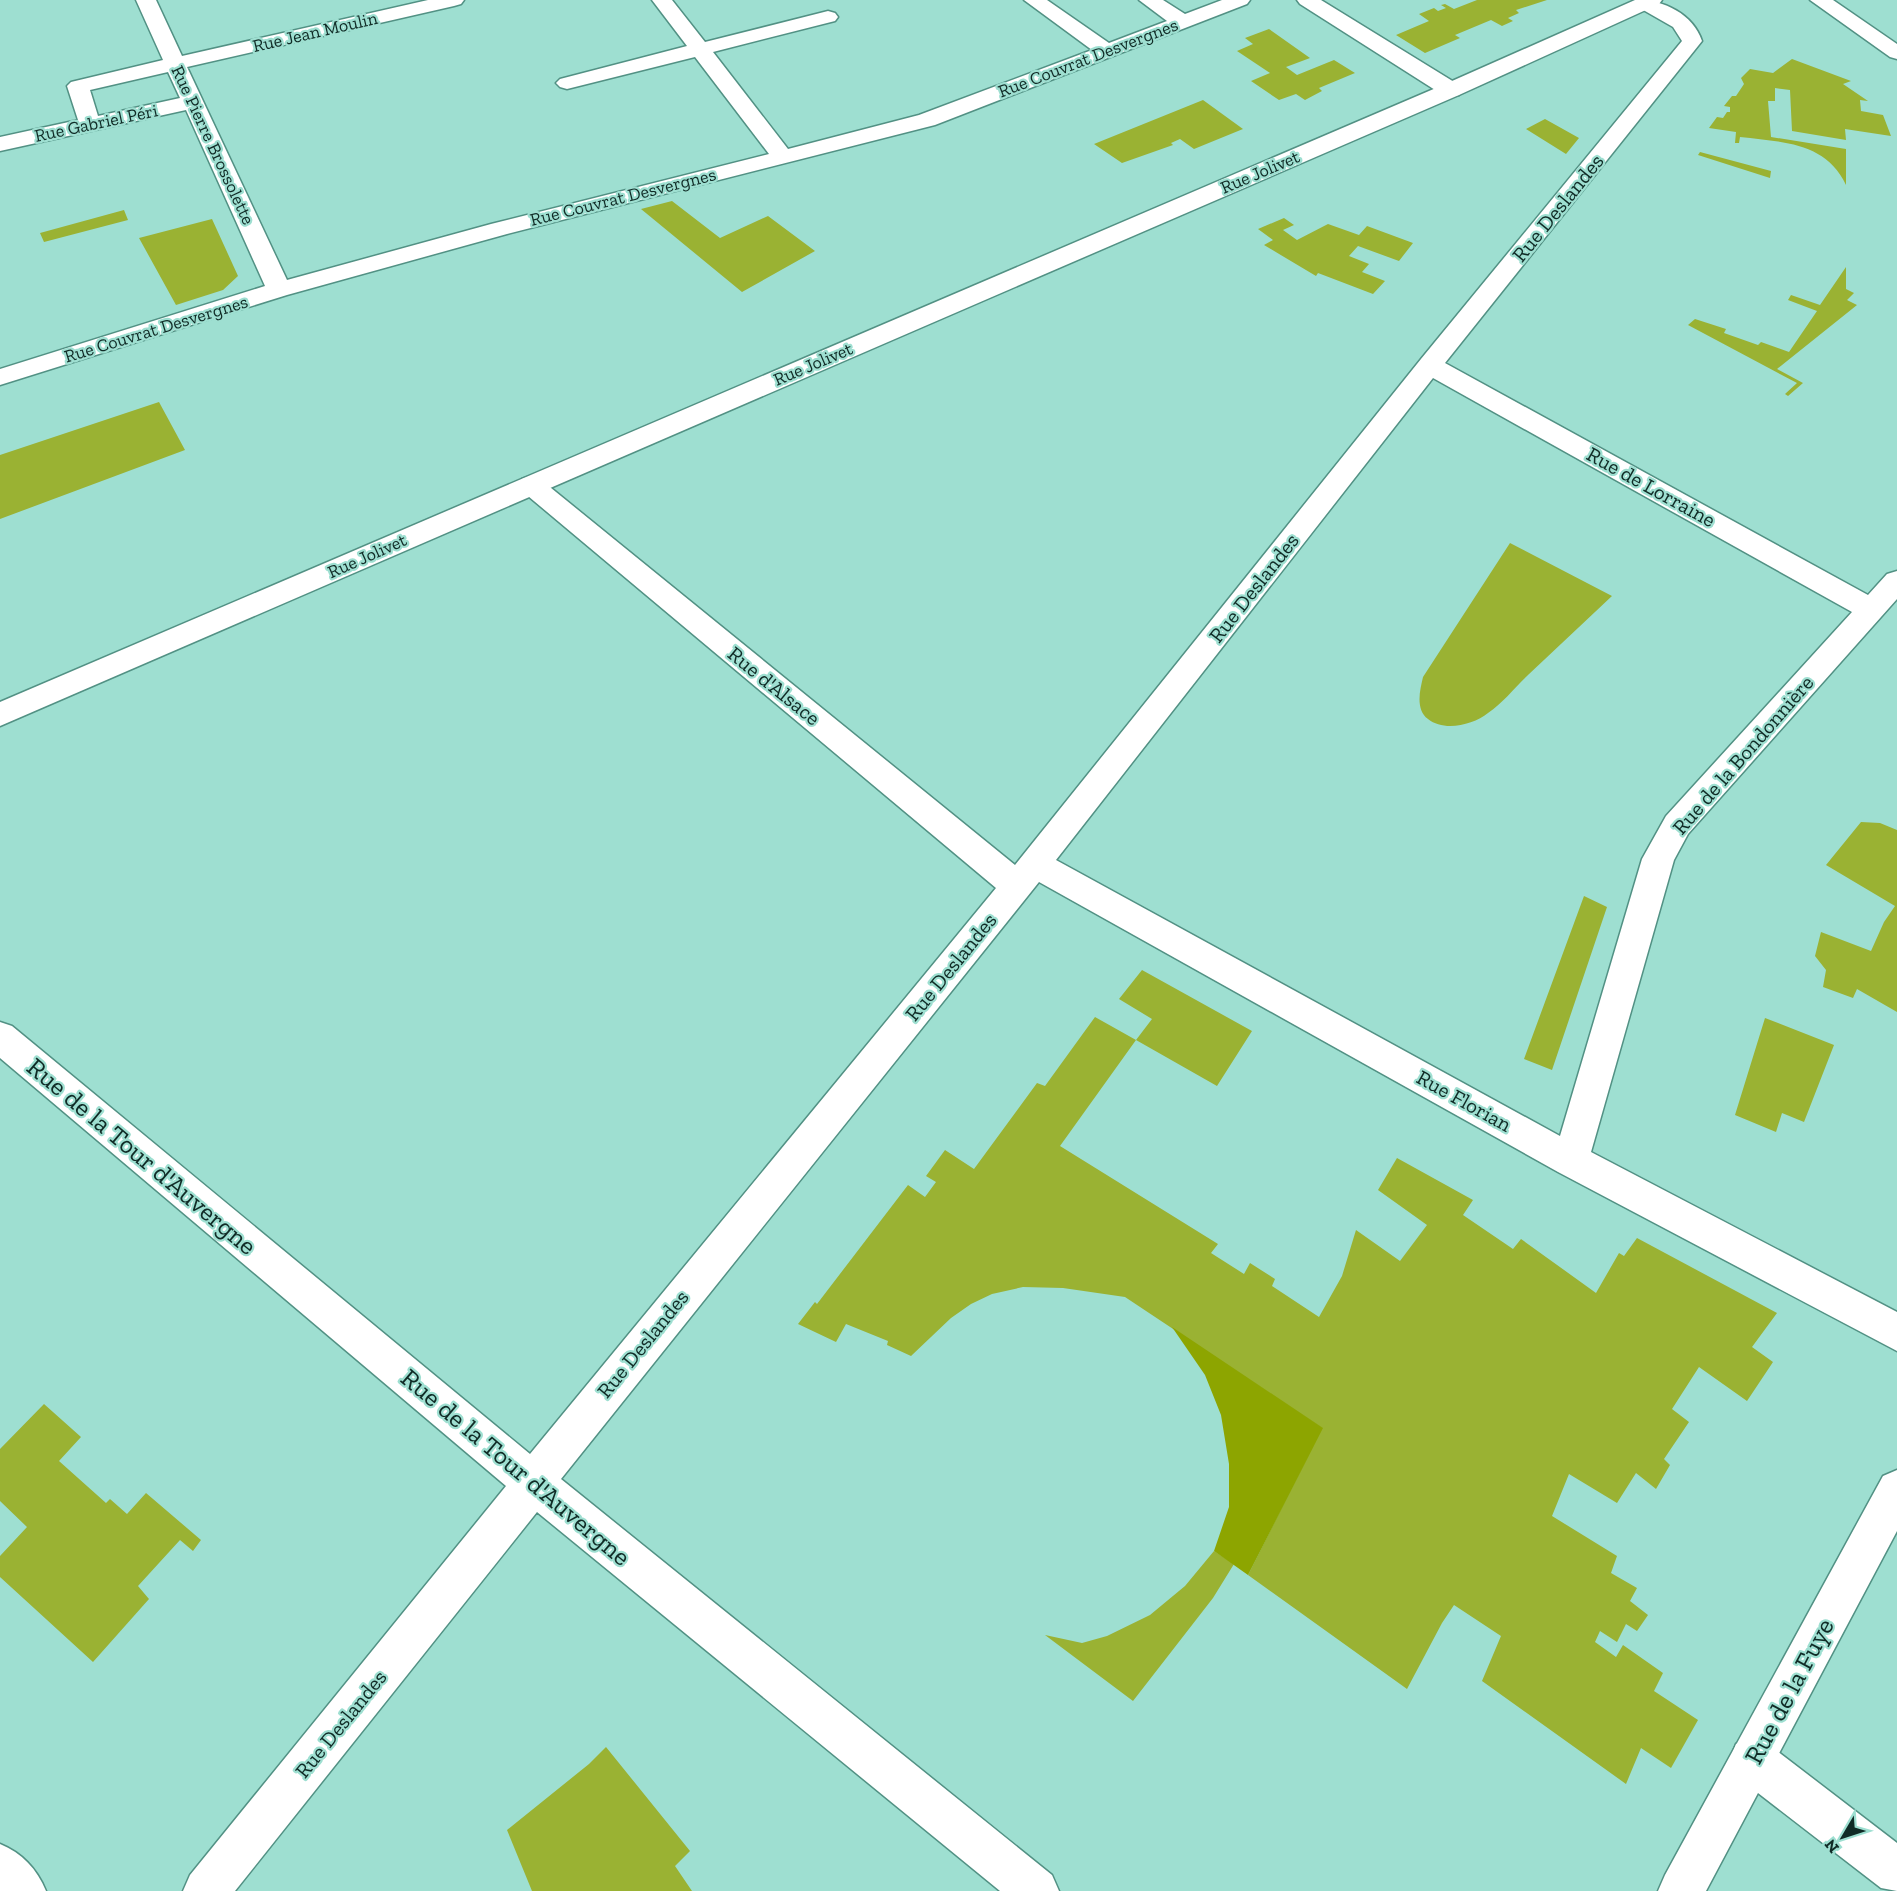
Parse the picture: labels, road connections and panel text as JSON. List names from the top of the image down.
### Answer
{
  "streets": {
    "street": [
      "Rue Jean Moulin",
      "Rue Couvrat Desvergnes",
      "Rue Gabriel Péri",
      "Rue Pierre Brossolette",
      "Rue Jolivet",
      "Rue Deslandes",
      "Rue de Lorraine",
      "Rue d'Alsace",
      "Rue de la Bondonnière",
      "Rue Florian",
      "Rue de la Tour d'Auvergne",
      "Rue de la Fuye"
    ]
  },
  "crossings": [
    ["Rue Jean Moulin", "Rue Gabriel Péri"],
    ["Rue Jean Moulin", "Rue Pierre Brossolette"],
    ["Rue Couvrat Desvergnes", "Rue Pierre Brossolette"],
    ["Rue Gabriel Péri", "Rue Pierre Brossolette"],
    ["Rue Jolivet", "Rue Deslandes"],
    ["Rue Jolivet", "Rue d'Alsace"],
    ["Rue Deslandes", "Rue de Lorraine"],
    ["Rue Deslandes", "Rue d'Alsace"],
    ["Rue Deslandes", "Rue Florian"],
    ["Rue Deslandes", "Rue de la Tour d'Auvergne"],
    ["Rue de Lorraine", "Rue de la Bondonnière"],
    ["Rue d'Alsace", "Rue Florian"],
    ["Rue de la Bondonnière", "Rue Florian"]
  ],
  "north": "bottom left"
}
